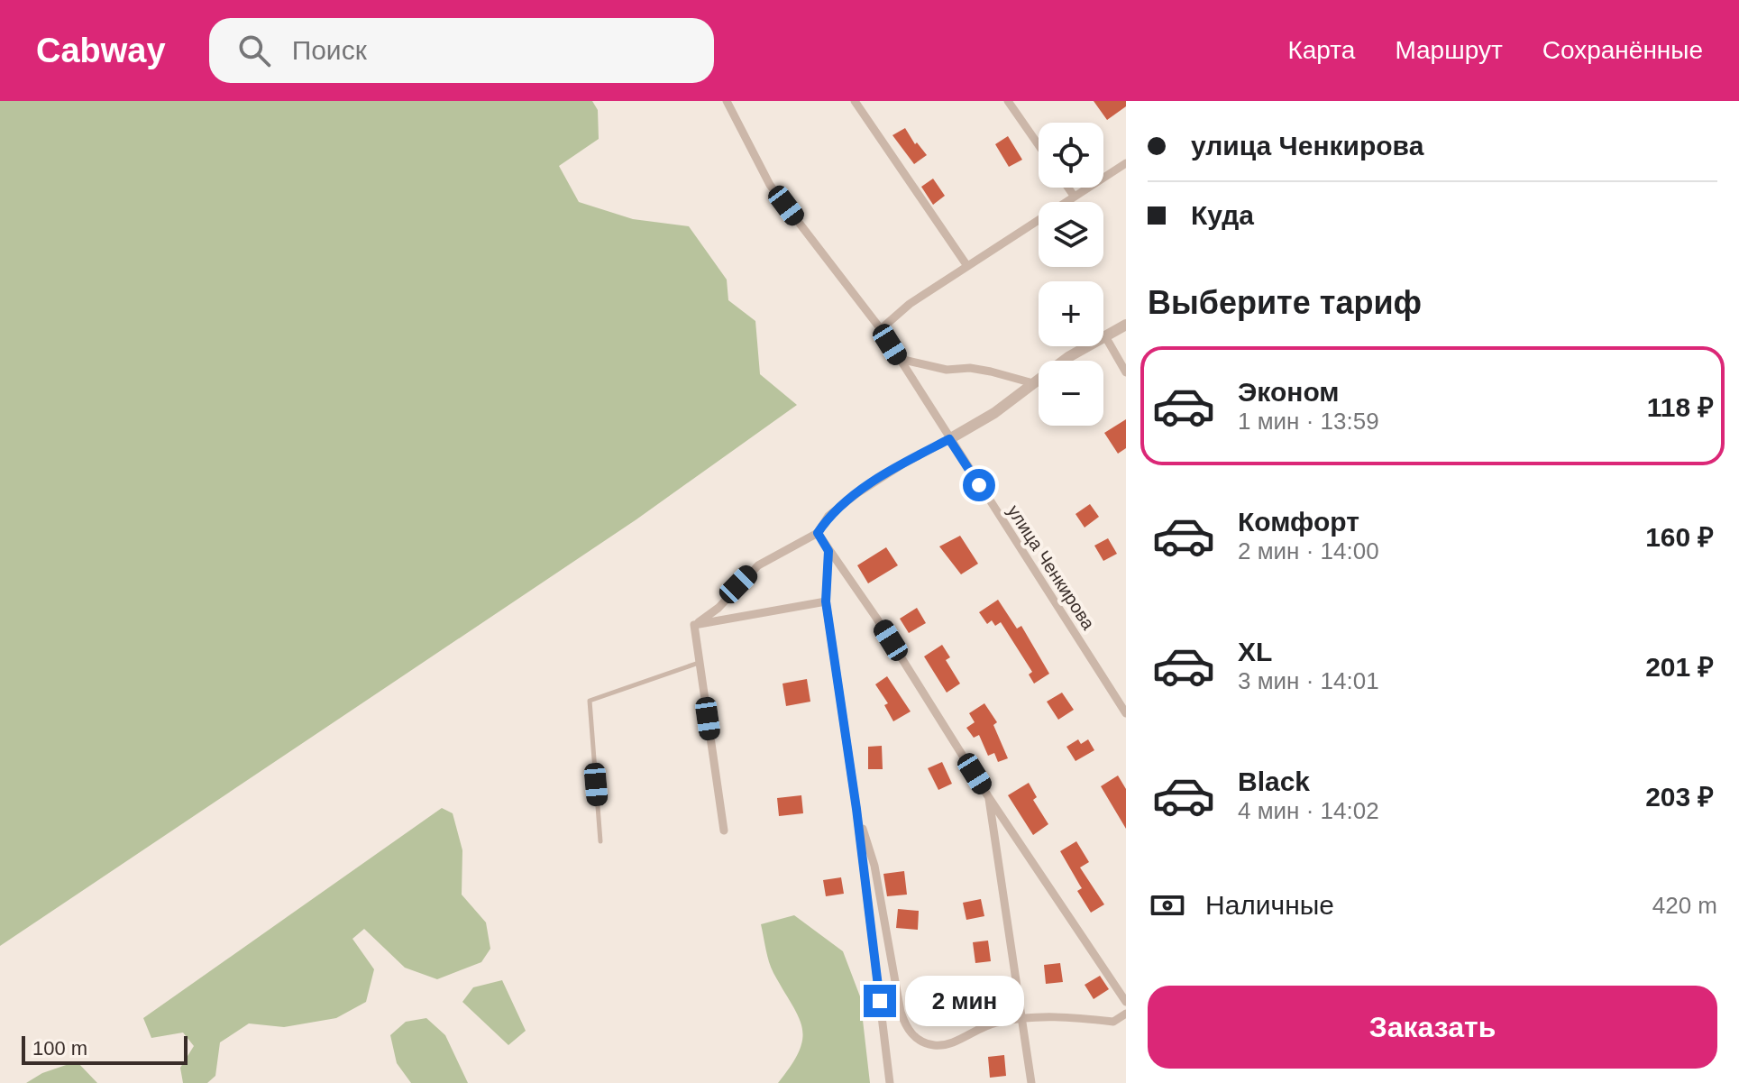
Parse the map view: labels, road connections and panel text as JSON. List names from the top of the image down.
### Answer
{
  "streets": {
    "street": ["улица Ченкирова"]
  },
  "scale_bar": "100 m",
  "page": {
    "header": "Cabway",
    "search": "Поиск",
    "nav": ["Карта", "Маршрут", "Сохранённые"],
    "banner": ["улица Ченкирова", "Куда"],
    "map_buttons": ["+", "−"],
    "heading": "Выберите тариф",
    "list": [
      {
        "name": "Эконом",
        "note": "1 мин · 13:59",
        "value": "118 ₽"
      },
      {
        "name": "Комфорт",
        "note": "2 мин · 14:00",
        "value": "160 ₽"
      },
      {
        "name": "XL",
        "note": "3 мин · 14:01",
        "value": "201 ₽"
      },
      {
        "name": "Black",
        "note": "4 мин · 14:02",
        "value": "203 ₽"
      }
    ],
    "pay": ["Наличные", "420 m"],
    "buttons": "Заказать",
    "bubble": "2 мин",
    "scale": "100 m"
  }
}
